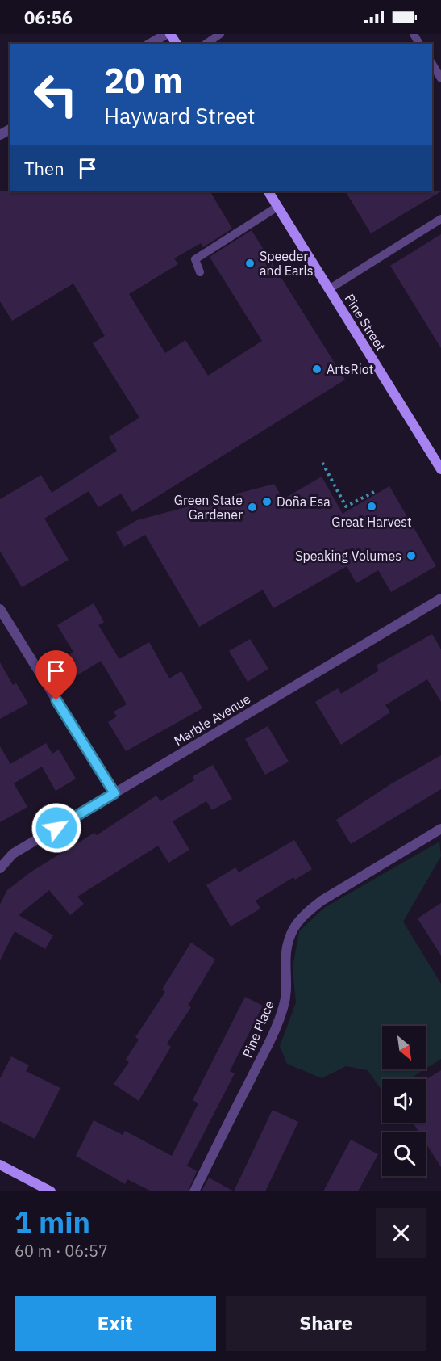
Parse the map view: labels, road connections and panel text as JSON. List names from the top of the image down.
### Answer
{
  "streets": {
    "main road": ["Pine Street"],
    "street": ["Marble Avenue", "Pine Place"]
  },
  "places": [
    "Speeder and Earls",
    "ArtsRiot",
    "Doña Esa",
    "Great Harvest",
    "Green State Gardener",
    "Speaking Volumes"
  ],
  "north": "bottom right",
  "page": {
    "status": "06:56",
    "turn": ["20 m", "Hayward Street"],
    "then": "Then",
    "heading": ["1 min", "60 m · 06:57"],
    "buttons": ["Exit", "Share"]
  }
}
